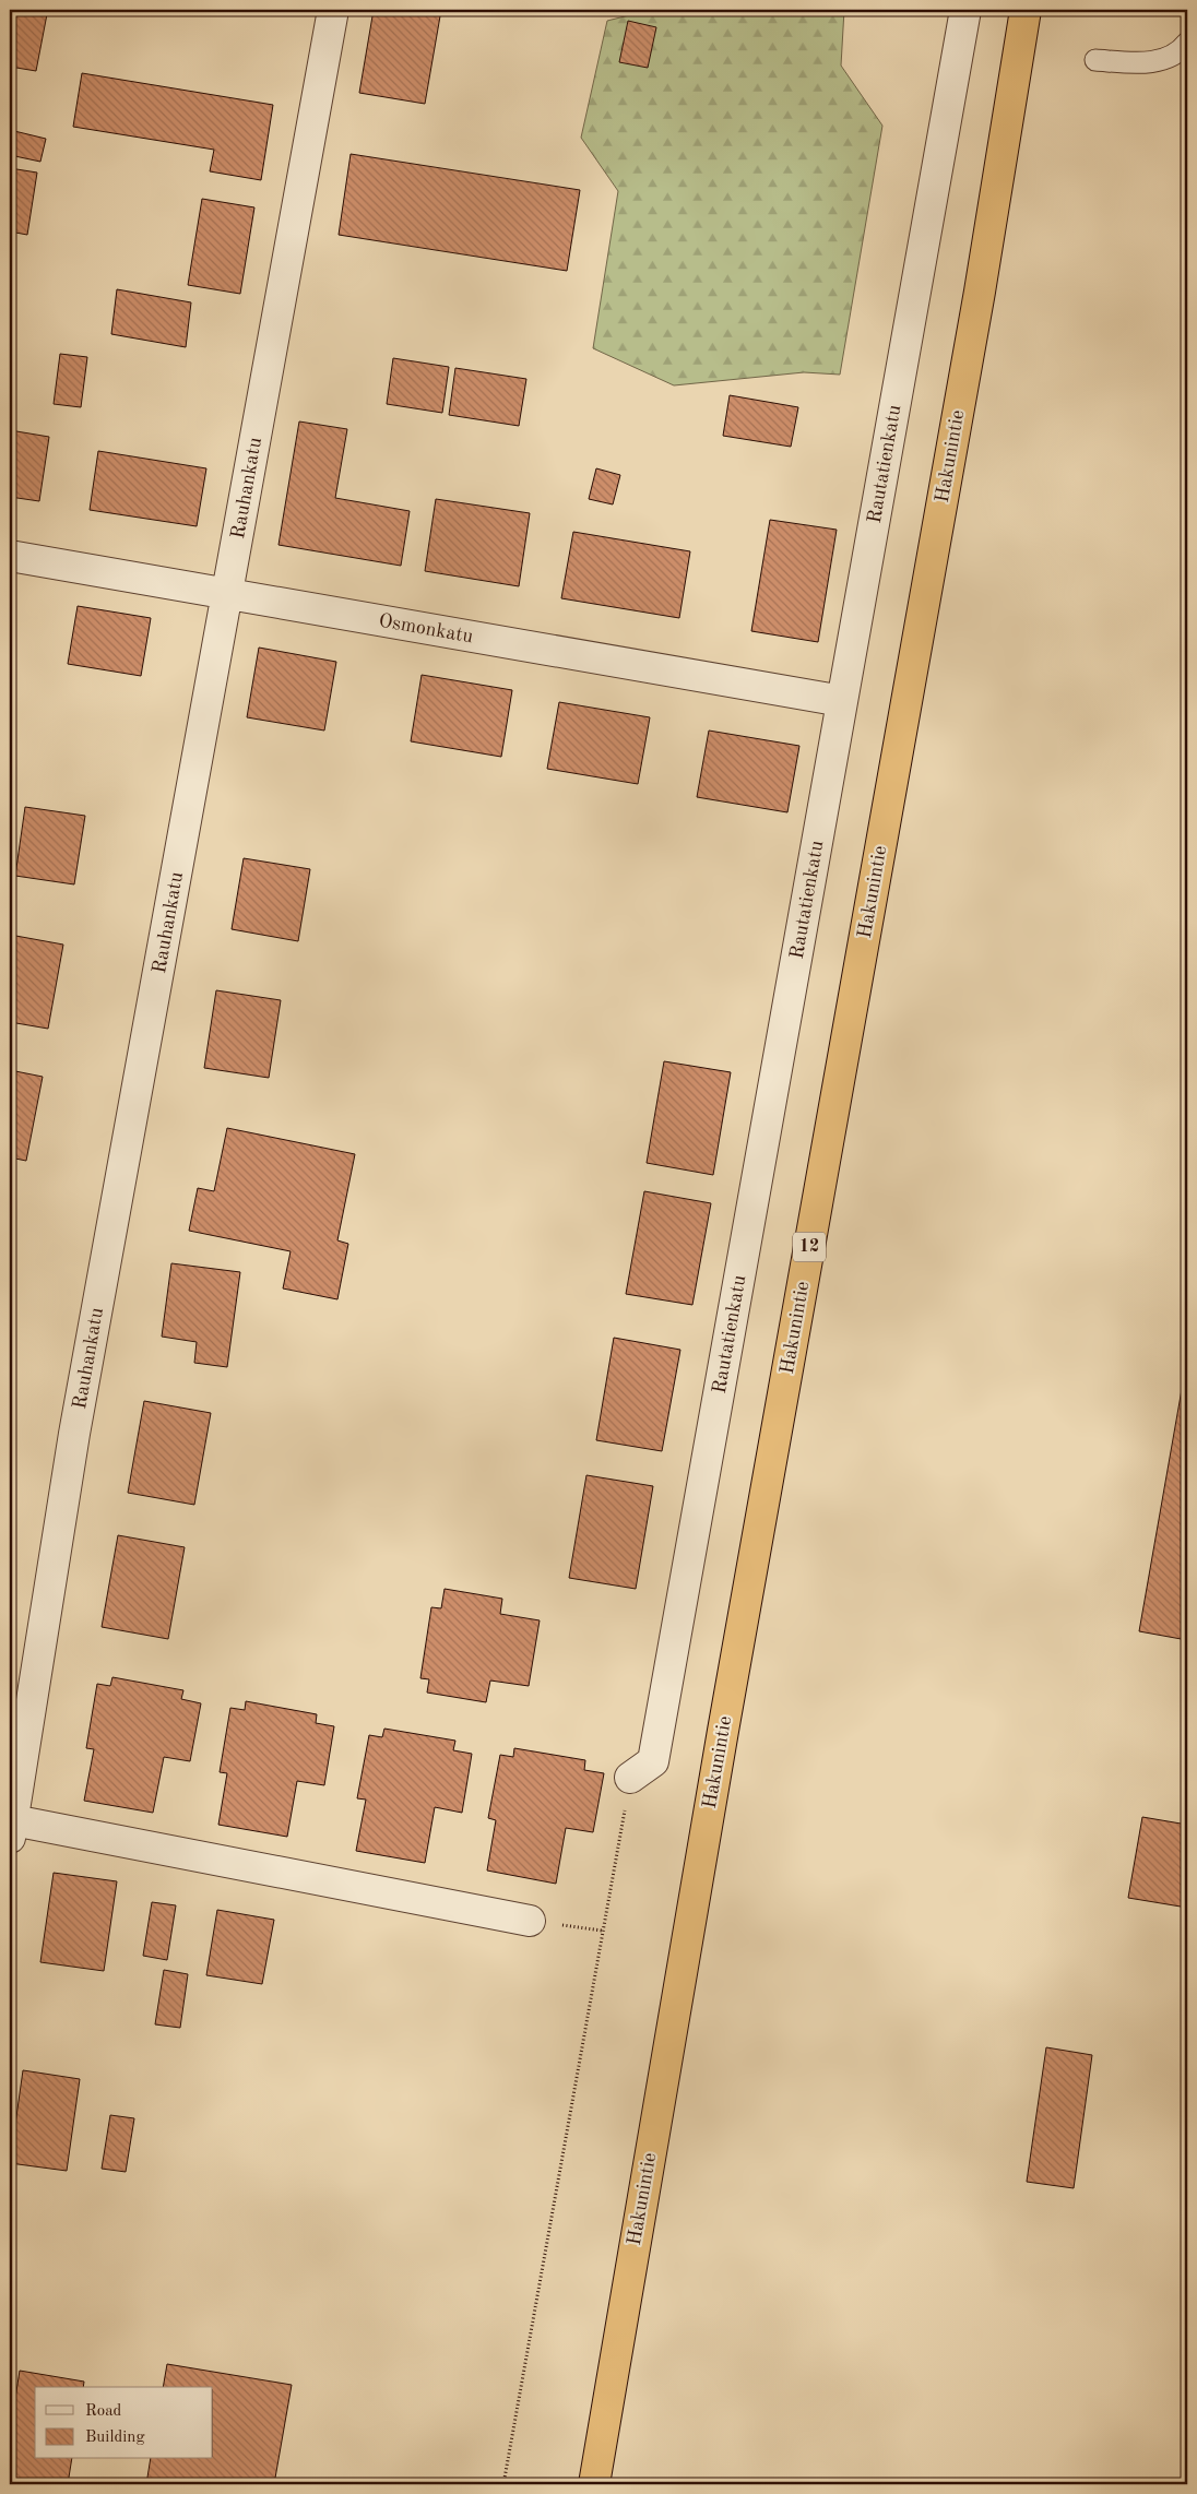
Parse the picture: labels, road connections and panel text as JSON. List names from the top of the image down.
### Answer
{
  "streets": {
    "highway": ["Hakunintie", "12"],
    "street": ["Rautatienkatu", "Rauhankatu", "Osmonkatu"]
  },
  "crossings": [
    ["Rautatienkatu", "Osmonkatu"],
    ["Rauhankatu", "Osmonkatu"]
  ],
  "legend": ["Road", "Building"]
}
